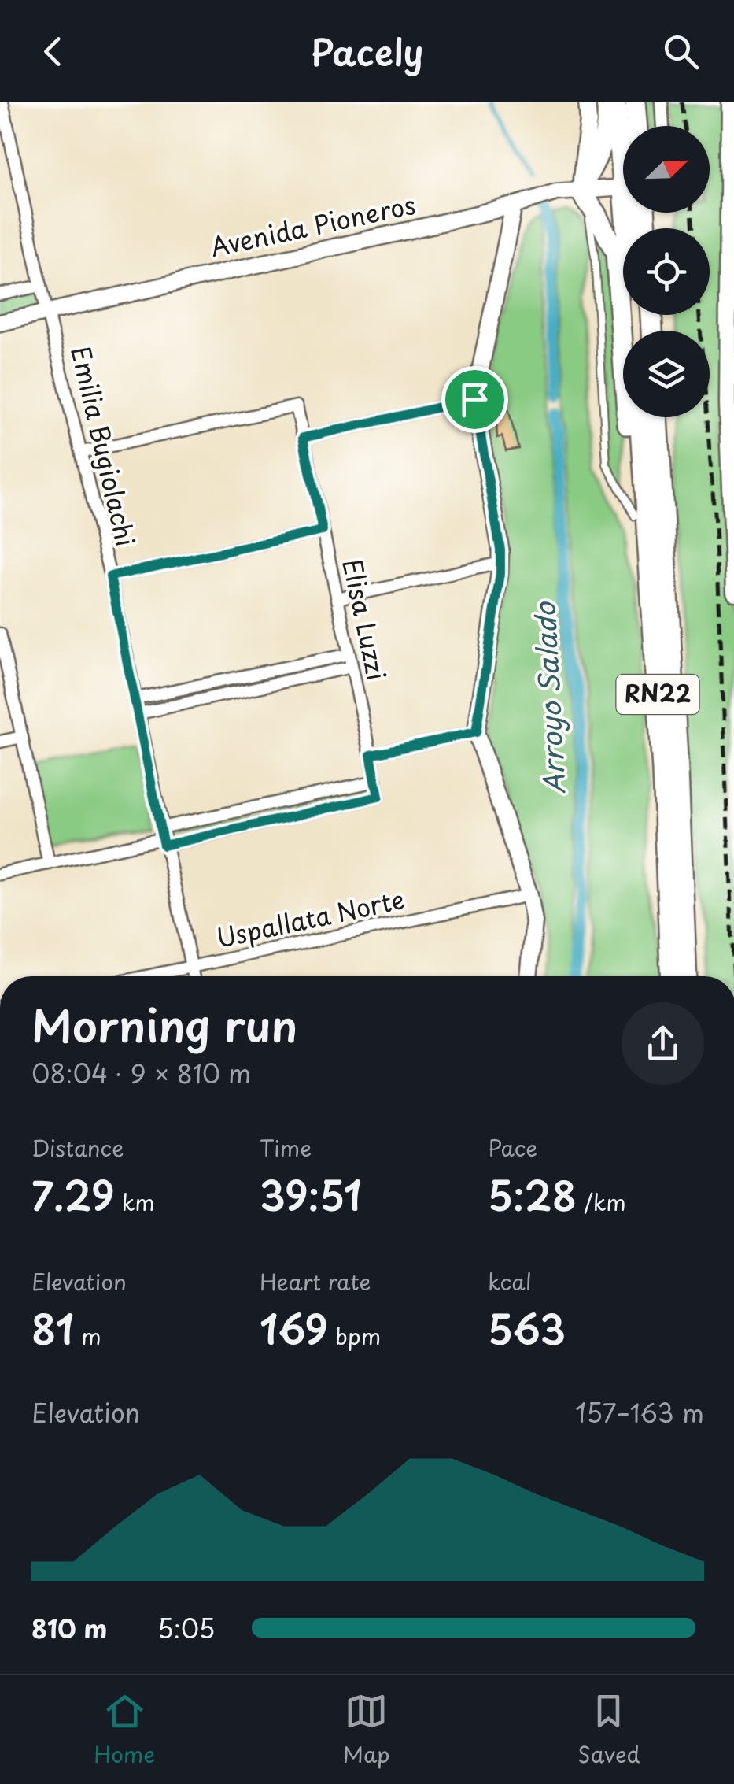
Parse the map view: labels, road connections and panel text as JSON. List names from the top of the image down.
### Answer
{
  "streets": {
    "highway": ["RN22"],
    "street": [
      "Avenida Pioneros",
      "Emilia Bugiolachi",
      "Elisa Luzzi",
      "Uspallata Norte"
    ]
  },
  "crossings": [
    ["Avenida Pioneros", "Emilia Bugiolachi"],
    ["Emilia Bugiolachi", "Elisa Luzzi"],
    ["Emilia Bugiolachi", "Uspallata Norte"]
  ],
  "water": ["Arroyo Salado"],
  "north": "top right",
  "page": {
    "header": "Pacely",
    "heading": ["Morning run", "08:04 · 9 × 810 m"],
    "stats": [
      ["Distance", "7.29 km"],
      ["Time", "39:51"],
      ["Pace", "5:28 /km"],
      ["Elevation", "81 m"],
      ["Heart rate", "169 bpm"],
      ["kcal", "563"]
    ],
    "chart": ["Elevation", "157–163 m"],
    "list": [
      {
        "name": "810 m",
        "note": "5:05"
      }
    ],
    "tabs": ["Home", "Map", "Saved"]
  }
}
